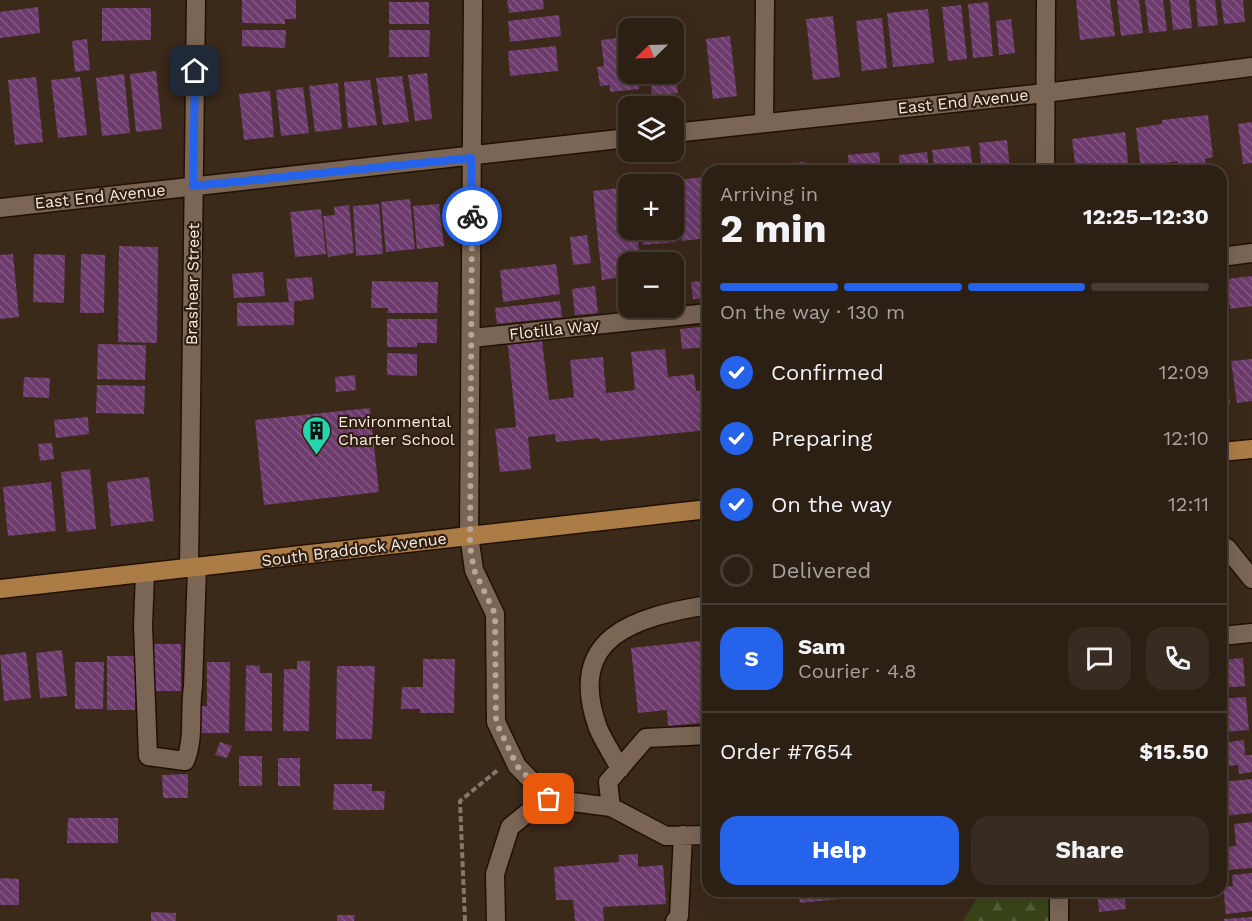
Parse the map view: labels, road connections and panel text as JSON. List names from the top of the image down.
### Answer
{
  "streets": {
    "main road": ["South Braddock Avenue"],
    "street": ["East End Avenue", "Brashear Street", "Flotilla Way"]
  },
  "crossings": [
    ["East End Avenue", "Brashear Street"],
    ["Brashear Street", "South Braddock Avenue"]
  ],
  "places": {
    "building": ["Environmental Charter School"]
  },
  "north": "bottom left",
  "page": {
    "map_buttons": ["+", "−"],
    "heading": ["2 min", "Arriving in", "12:25–12:30"],
    "panel": [
      "Sam",
      "Courier · 4.8",
      "Order #7654",
      "$15.50"
    ],
    "bar": "On the way · 130 m",
    "list": [
      ["Confirmed", "12:09"],
      ["Preparing", "12:10"],
      ["On the way", "12:11"],
      "Delivered"
    ],
    "round": "S",
    "buttons": ["Help", "Share"]
  }
}
